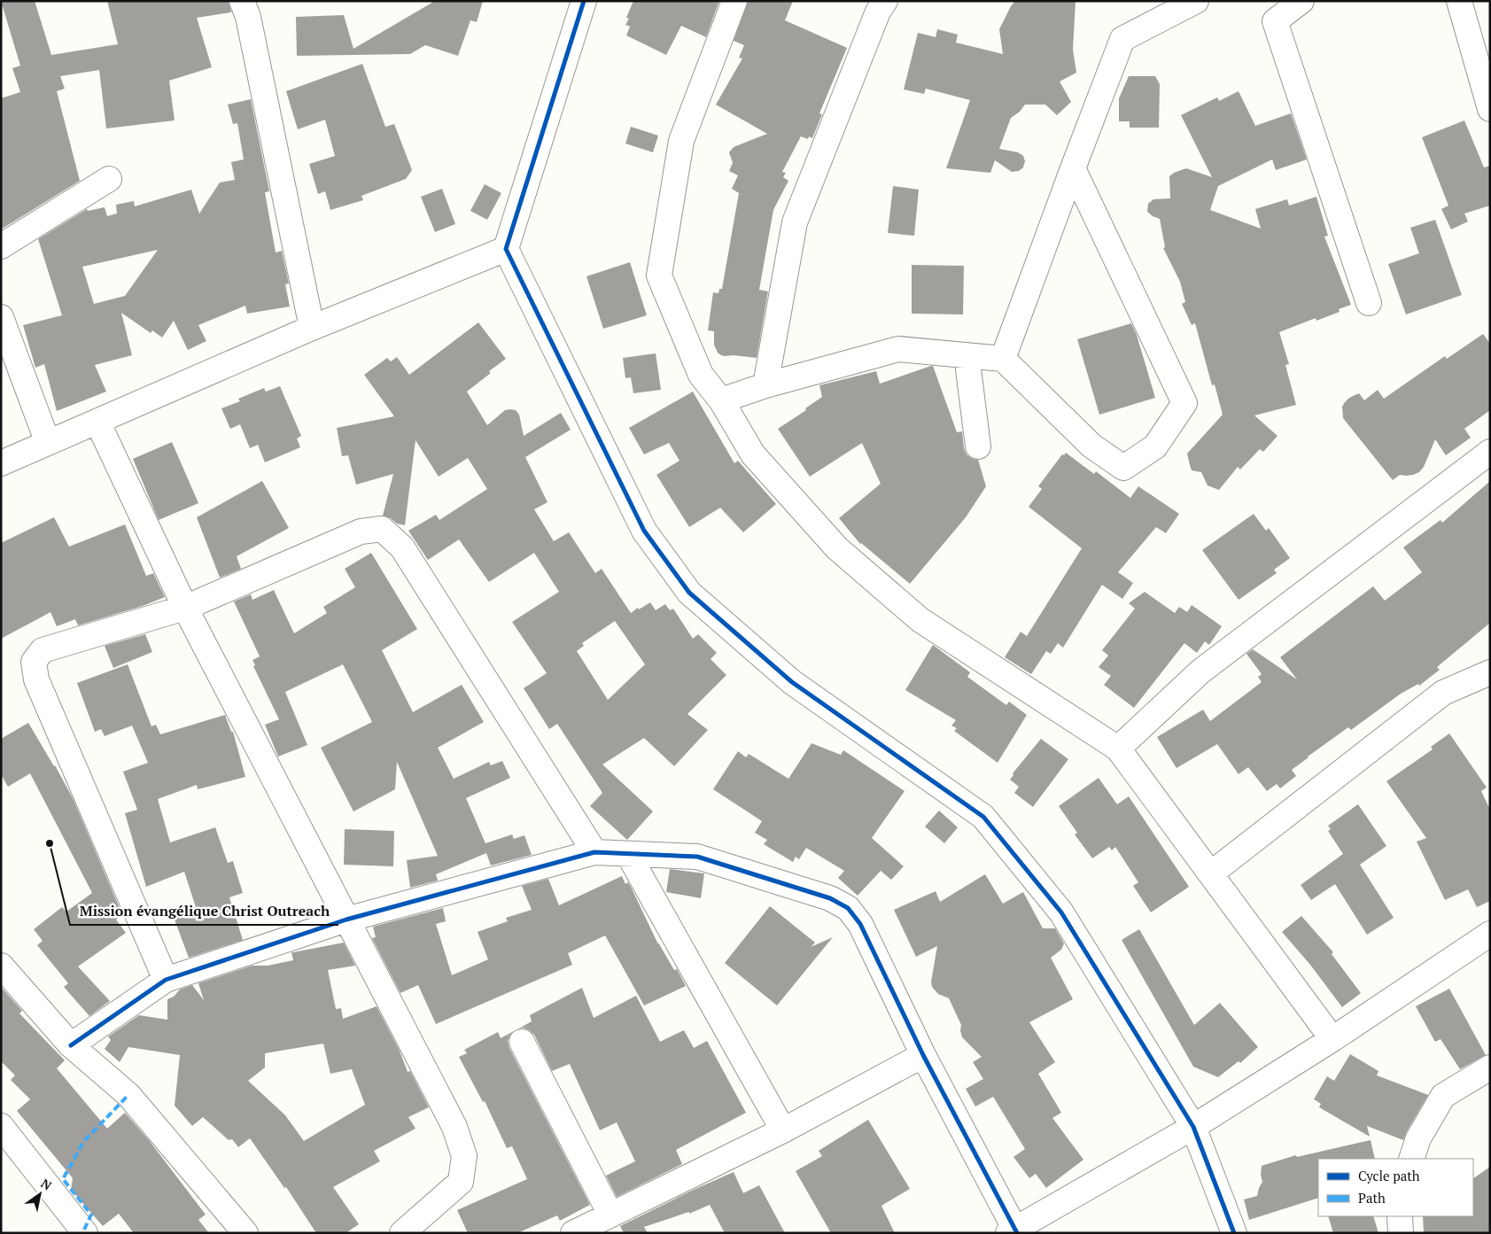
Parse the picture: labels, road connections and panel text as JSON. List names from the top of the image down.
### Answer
{
  "places": ["Mission évangélique Christ Outreach"],
  "legend": ["Cycle path", "Path"],
  "north": "top right"
}
